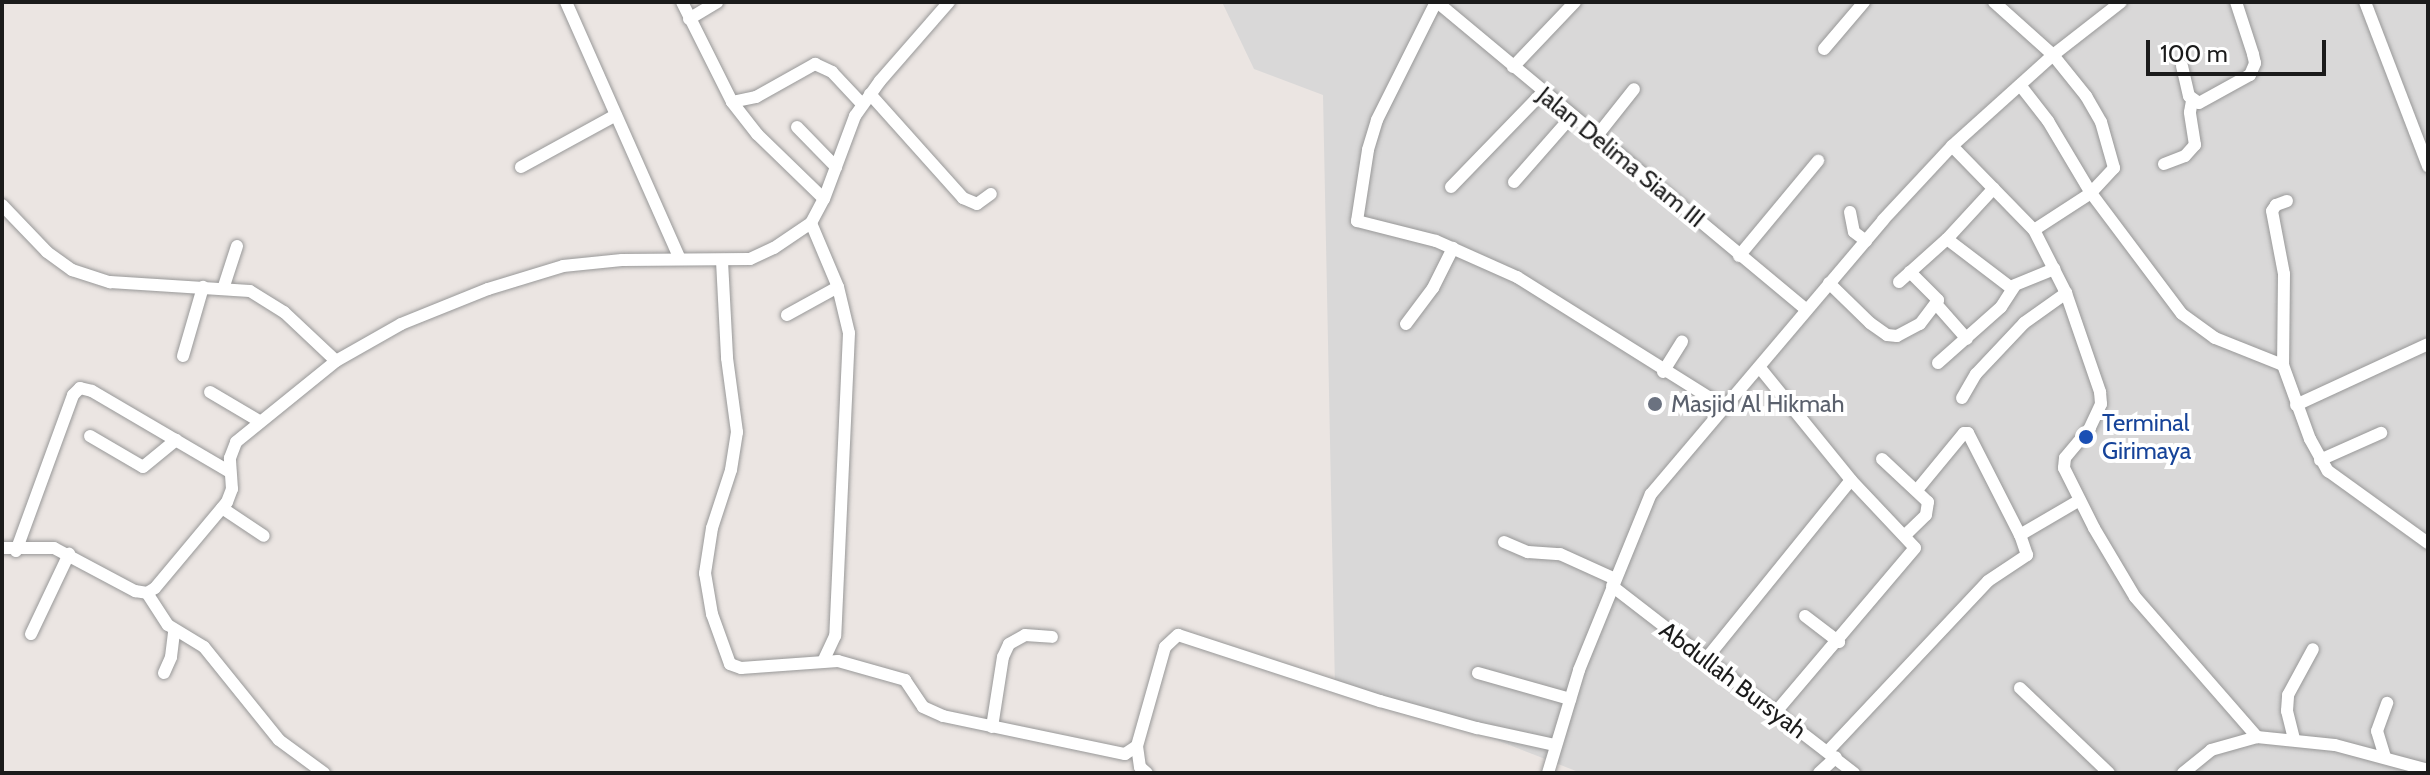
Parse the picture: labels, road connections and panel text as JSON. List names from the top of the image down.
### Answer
{
  "streets": {
    "street": ["Jalan Delima Siam III", "Abdullah Bursyah"]
  },
  "places": ["Masjid Al Hikmah", "Terminal Girimaya"],
  "scale_bar": "100 m"
}
